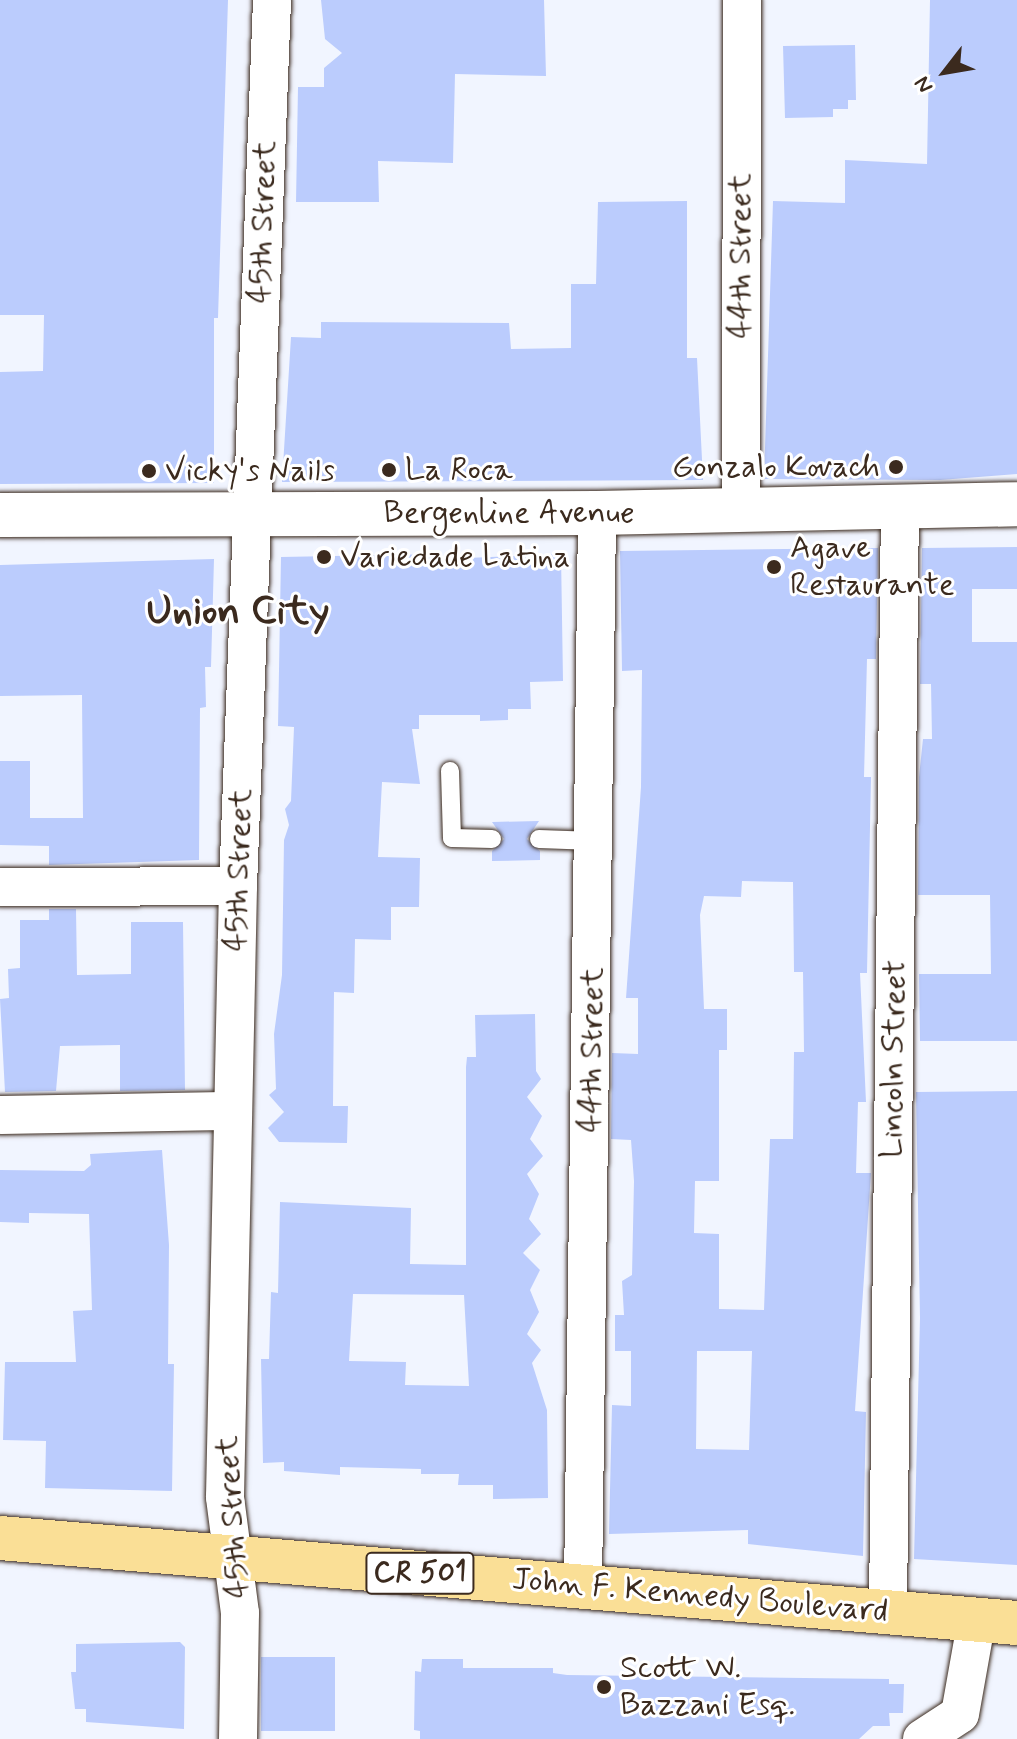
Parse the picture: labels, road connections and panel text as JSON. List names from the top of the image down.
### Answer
{
  "streets": {
    "main road": ["CR 501", "John F. Kennedy Boulevard"],
    "street": [
      "45th Street",
      "44th Street",
      "Bergenline Avenue",
      "Lincoln Street"
    ]
  },
  "crossings": [
    ["45th Street", "Bergenline Avenue"],
    ["45th Street", "John F. Kennedy Boulevard"],
    ["44th Street", "Bergenline Avenue"],
    ["44th Street", "John F. Kennedy Boulevard"],
    ["Bergenline Avenue", "Lincoln Street"],
    ["Lincoln Street", "John F. Kennedy Boulevard"]
  ],
  "districts": ["Union City"],
  "places": [
    "Gonzalo Kovach",
    "La Roca",
    "Vicky's Nails",
    "Variedade Latina",
    "Agave Restaurante",
    "Scott W. Bazzani Esq."
  ],
  "north": "bottom left"
}
